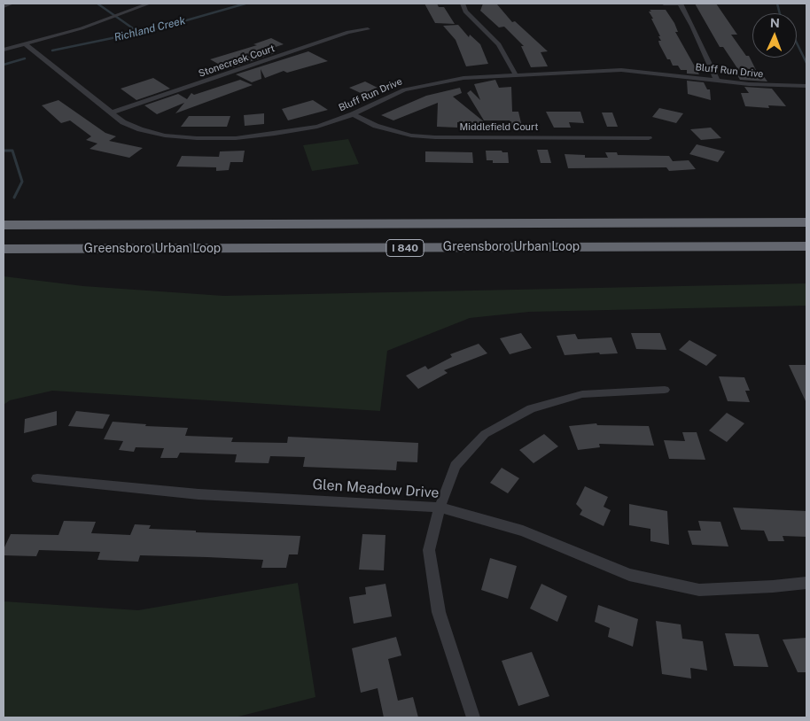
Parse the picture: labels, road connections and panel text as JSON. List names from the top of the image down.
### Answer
{
  "streets": {
    "highway": ["Greensboro Urban Loop", "I 840"],
    "street": [
      "Stonecreek Court",
      "Bluff Run Drive",
      "Middlefield Court",
      "Glen Meadow Drive"
    ]
  },
  "crossings": [
    ["Stonecreek Court", "Bluff Run Drive"],
    ["Bluff Run Drive", "Middlefield Court"]
  ],
  "water": ["Richland Creek"],
  "north": "top"
}
